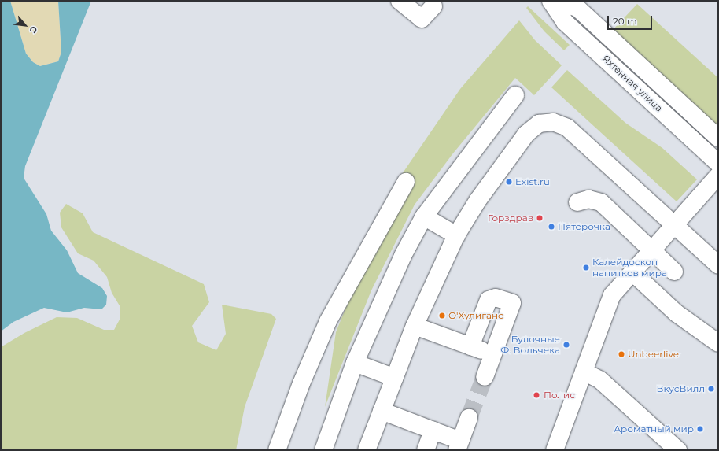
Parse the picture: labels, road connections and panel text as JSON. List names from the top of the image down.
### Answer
{
  "streets": {
    "street": ["Яхтенная улица"]
  },
  "places": [
    "Exist.ru",
    "Горздрав",
    "Пятёрочка",
    "Калейдоскоп напитков мира",
    "О'Хулиганс",
    "Булочные Ф. Вольчека",
    "Unbeerlive",
    "ВкусВилл",
    "Полис",
    "Ароматный мир"
  ],
  "scale_bar": "20 m",
  "north": "bottom right"
}
